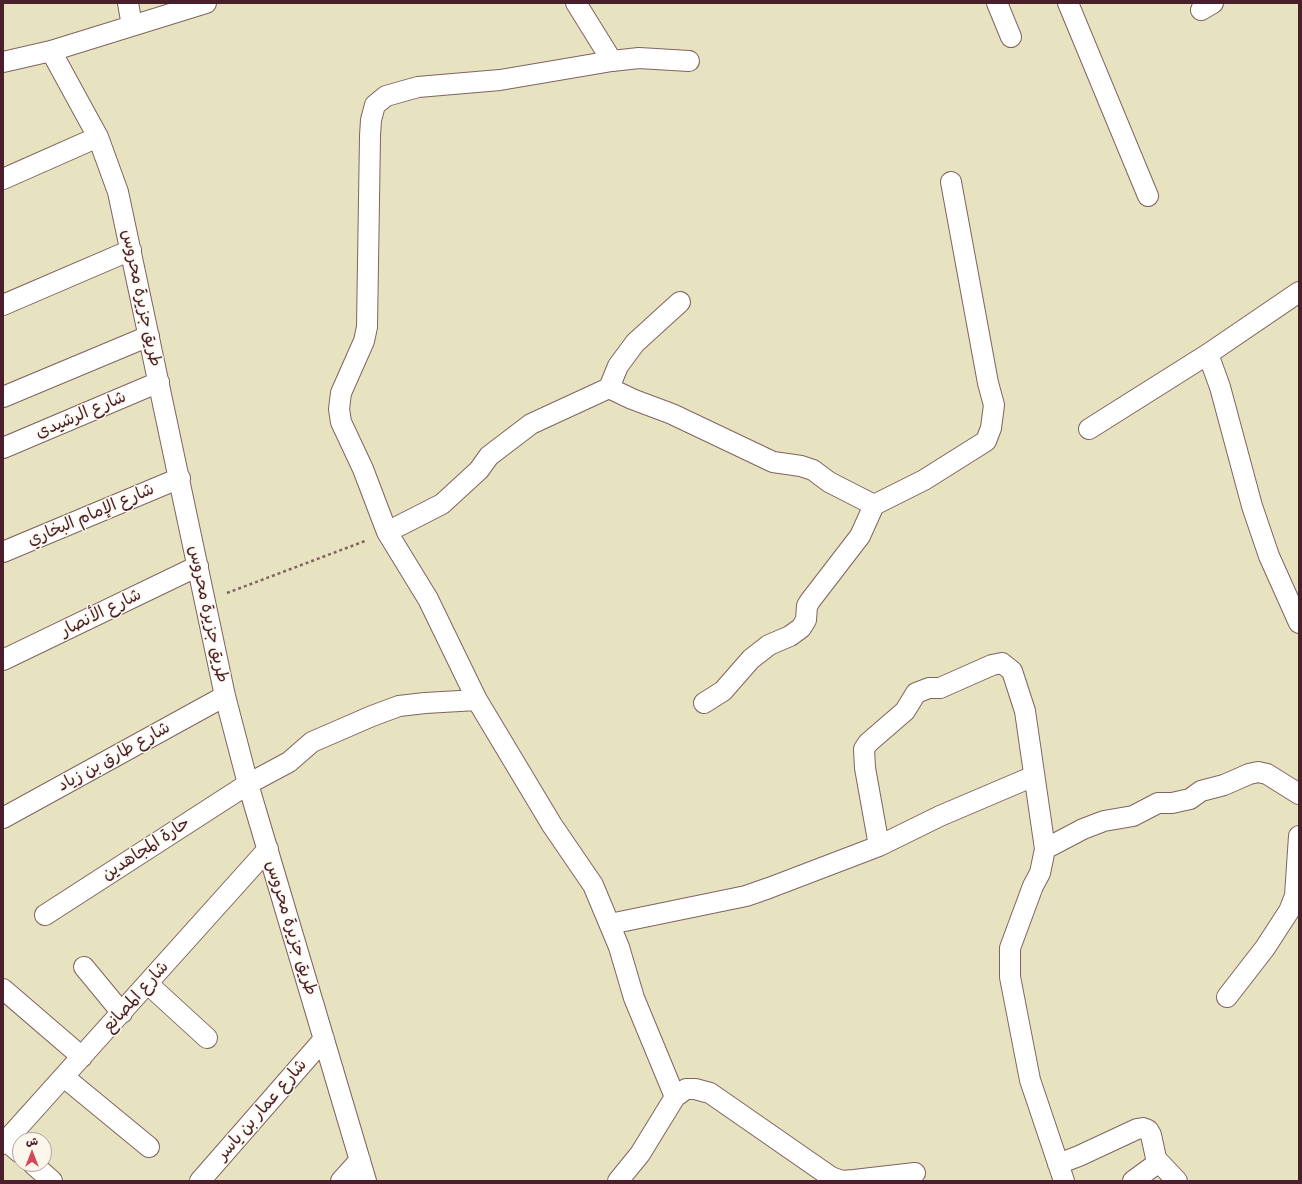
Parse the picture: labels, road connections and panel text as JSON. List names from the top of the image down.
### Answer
{
  "streets": {
    "street": [
      "طريق جزيرة محروس",
      "شارع الرشيدى",
      "شارع الإمام البخاري",
      "شارع الأنصار",
      "شارع طارق بن زياد",
      "حارة المجاهدين",
      "شارع المصانع",
      "شارع عمار بن ياسر"
    ]
  },
  "crossings": [
    ["طريق جزيرة محروس", "شارع الرشيدى"],
    ["طريق جزيرة محروس", "شارع الإمام البخاري"],
    ["طريق جزيرة محروس", "شارع الأنصار"],
    ["طريق جزيرة محروس", "شارع طارق بن زياد"],
    ["طريق جزيرة محروس", "حارة المجاهدين"],
    ["طريق جزيرة محروس", "شارع المصانع"],
    ["طريق جزيرة محروس", "شارع عمار بن ياسر"]
  ],
  "north": "top"
}
